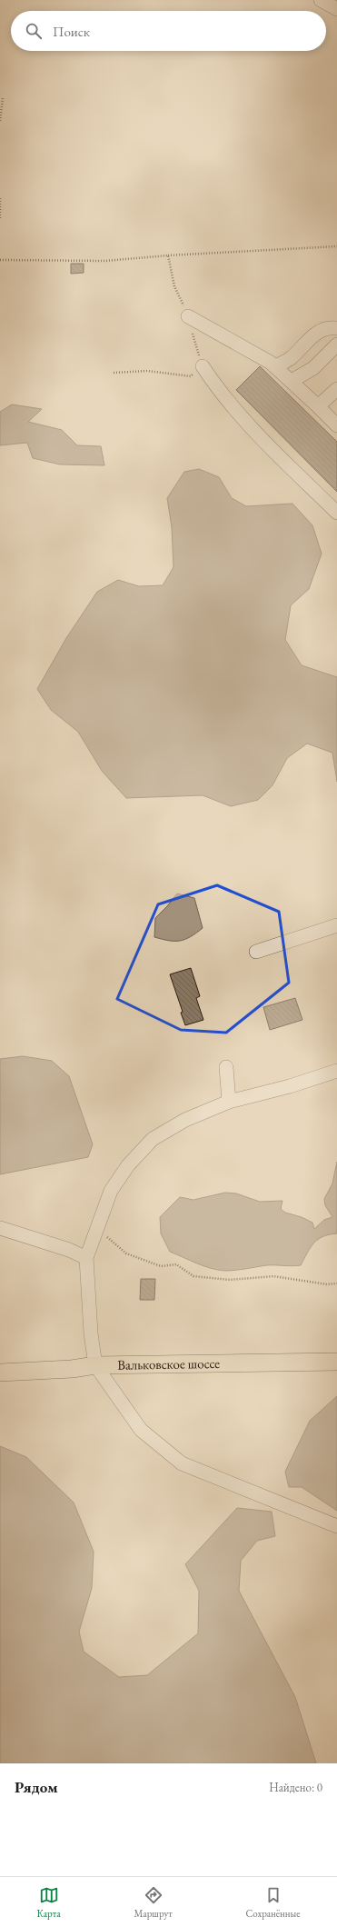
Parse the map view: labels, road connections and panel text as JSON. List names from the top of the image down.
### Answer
{
  "streets": {
    "main road": ["Вальковское шоссе"]
  },
  "page": {
    "search": "Поиск",
    "heading": ["Рядом", "Найдено: 0"],
    "nav": ["Карта", "Маршрут", "Сохранённые"]
  }
}
